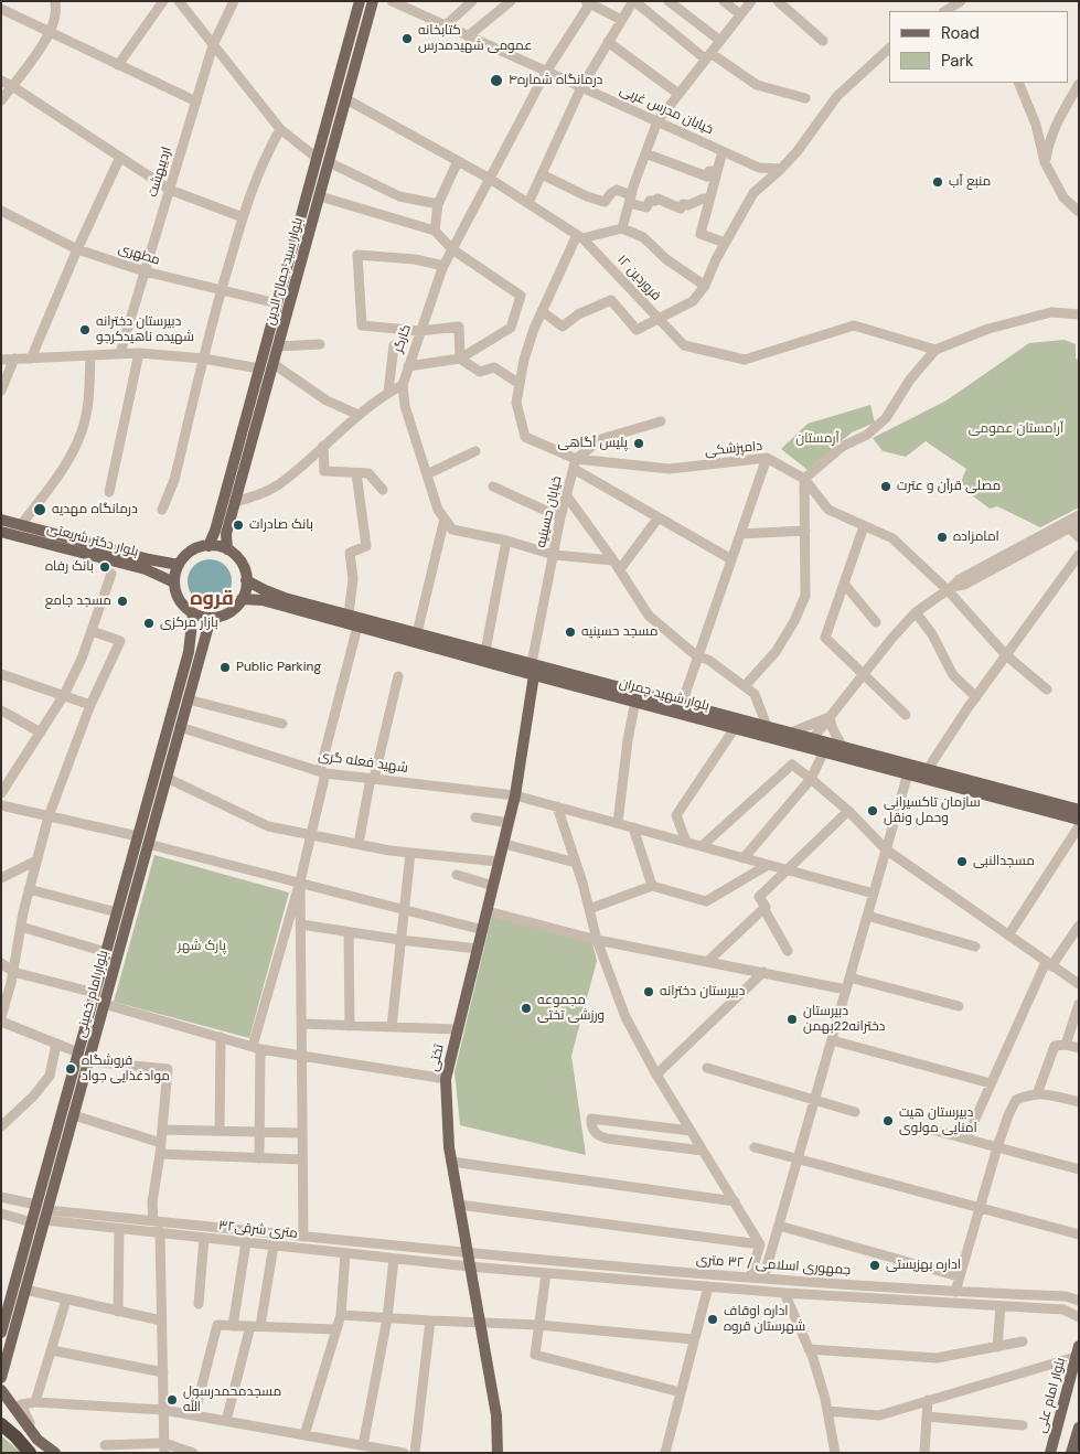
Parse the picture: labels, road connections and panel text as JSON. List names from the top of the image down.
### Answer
{
  "streets": {
    "main road": [
      "بلوار سید جمال الدین",
      "بلوار دکتر شریعتی",
      "بلوار شهید چمران",
      "بلوار امام خمینی",
      "تختی",
      "بلوار امام علی"
    ],
    "street": [
      "خیابان مدرس غربی",
      "اردیبهشت",
      "مطهری",
      "۱۲ فروردین",
      "کارگر",
      "دامپزشکی",
      "خیابان حسینیه",
      "شهید فعله گری",
      "متری شرقی۳۲",
      "جمهوری اسلامی / ۳۲ متری"
    ]
  },
  "crossings": [
    ["خیابان مدرس غربی", "کارگر"],
    ["اردیبهشت", "مطهری"],
    ["مطهری", "بلوار سید جمال الدین"],
    ["بلوار سید جمال الدین", "۱۲ فروردین"],
    ["بلوار سید جمال الدین", "بلوار دکتر شریعتی"],
    ["بلوار سید جمال الدین", "بلوار شهید چمران"],
    ["بلوار سید جمال الدین", "بلوار امام خمینی"],
    ["۱۲ فروردین", "کارگر"],
    ["کارگر", "خیابان حسینیه"],
    ["دامپزشکی", "خیابان حسینیه"],
    ["خیابان حسینیه", "بلوار شهید چمران"],
    ["خیابان حسینیه", "تختی"],
    ["بلوار دکتر شریعتی", "بلوار شهید چمران"],
    ["بلوار دکتر شریعتی", "بلوار امام خمینی"],
    ["بلوار شهید چمران", "بلوار امام خمینی"],
    ["بلوار شهید چمران", "تختی"],
    ["شهید فعله گری", "بلوار امام خمینی"],
    ["شهید فعله گری", "تختی"],
    ["بلوار امام خمینی", "متری شرقی۳۲"],
    ["تختی", "متری شرقی۳۲"],
    ["تختی", "جمهوری اسلامی / ۳۲ متری"],
    ["متری شرقی۳۲", "جمهوری اسلامی / ۳۲ متری"]
  ],
  "districts": ["قروه"],
  "parks": ["آرامستان عمومی", "آرمستان", "پارک شهر"],
  "places": [
    "کتابخانه عمومی شهیدمدرس",
    "درمانگاه شماره۴",
    "منبع آب",
    "دبیرستان دخترانه شهیده ناهیدکرجو",
    "پلیس آگاهی",
    "مصلی قرآن و عترت",
    "درمانگاه مهدیه",
    "بانک صادرات",
    "امامزاده",
    "بانک رفاه",
    "مسجد جامع",
    "بازار مرکزی",
    "مسجد حسینیه",
    "Public Parking",
    "سازمان تاکسیرانی وحمل ونقل",
    "مسجدالنبی",
    "دبیرستان دخترانه",
    "مجموعه ورزشی تختی",
    "دبیرستان دخترانه22بهمن",
    "فروشگاه موادغذایی جواد",
    "دبیرستان هیت امنایی مولوی",
    "اداره بهزیستی",
    "اداره اوقاف شهرستان قروه",
    "مسجدمحمدرسول الله"
  ],
  "legend": ["Road", "Park"]
}
